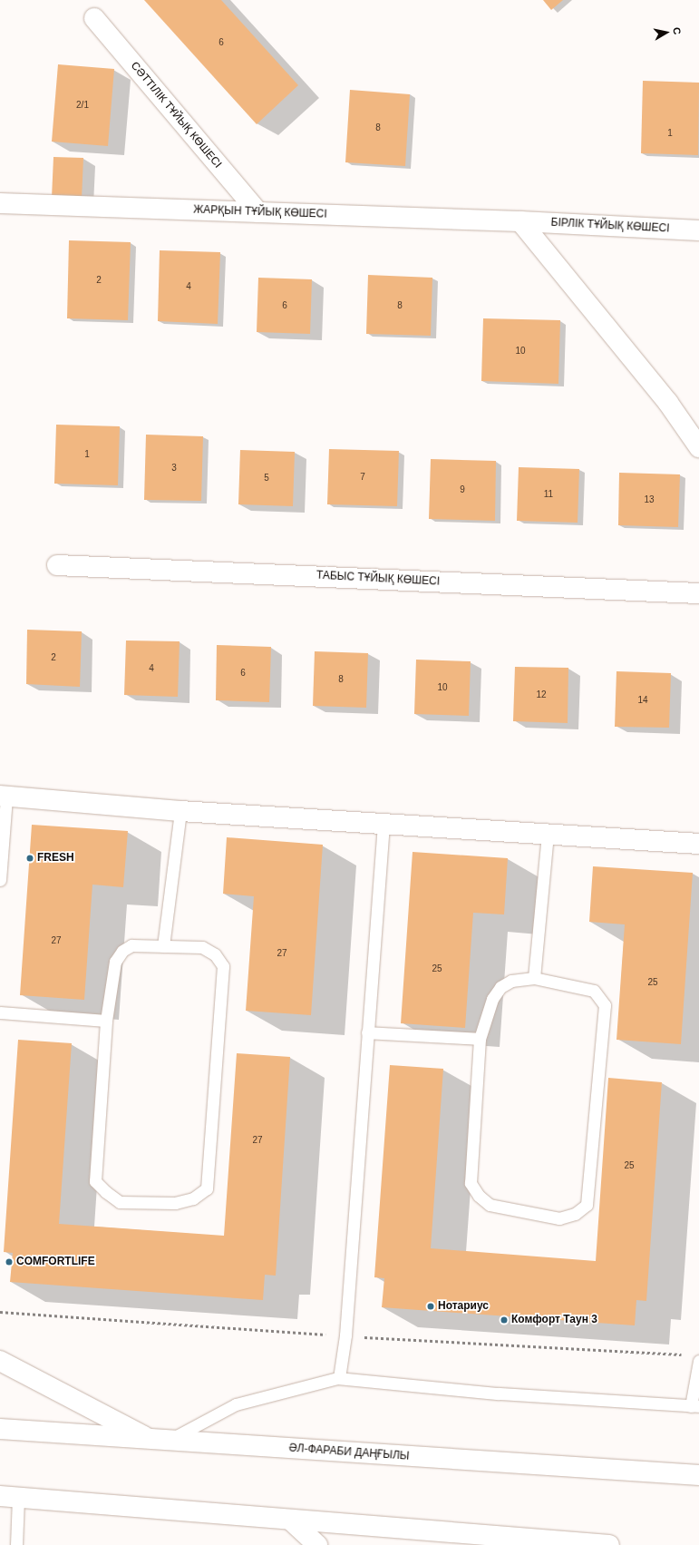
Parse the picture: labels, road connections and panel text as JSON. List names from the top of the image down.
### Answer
{
  "streets": {
    "street": [
      "СӘТТІЛІК ТҰЙЫҚ КӨШЕСІ",
      "ЖАРҚЫН ТҰЙЫҚ КӨШЕСІ",
      "БІРЛІК ТҰЙЫҚ КӨШЕСІ",
      "ТАБЫС ТҰЙЫҚ КӨШЕСІ",
      "ӘЛ-ФАРАБИ ДАҢҒЫЛЫ"
    ]
  },
  "crossings": [
    ["СӘТТІЛІК ТҰЙЫҚ КӨШЕСІ", "ЖАРҚЫН ТҰЙЫҚ КӨШЕСІ"],
    ["ЖАРҚЫН ТҰЙЫҚ КӨШЕСІ", "БІРЛІК ТҰЙЫҚ КӨШЕСІ"]
  ],
  "places": [
    "FRESH",
    "COMFORTLIFE",
    "Нотариус",
    "Комфорт Таун 3"
  ],
  "house_numbers": [
    "6",
    "2/1",
    "8",
    "1",
    "2",
    "4",
    "6",
    "8",
    "10",
    "1",
    "3",
    "7",
    "5",
    "9",
    "11",
    "13",
    "2",
    "4",
    "6",
    "8",
    "10",
    "12",
    "14",
    "27",
    "27",
    "25",
    "25",
    "27",
    "25"
  ],
  "north": "right"
}
